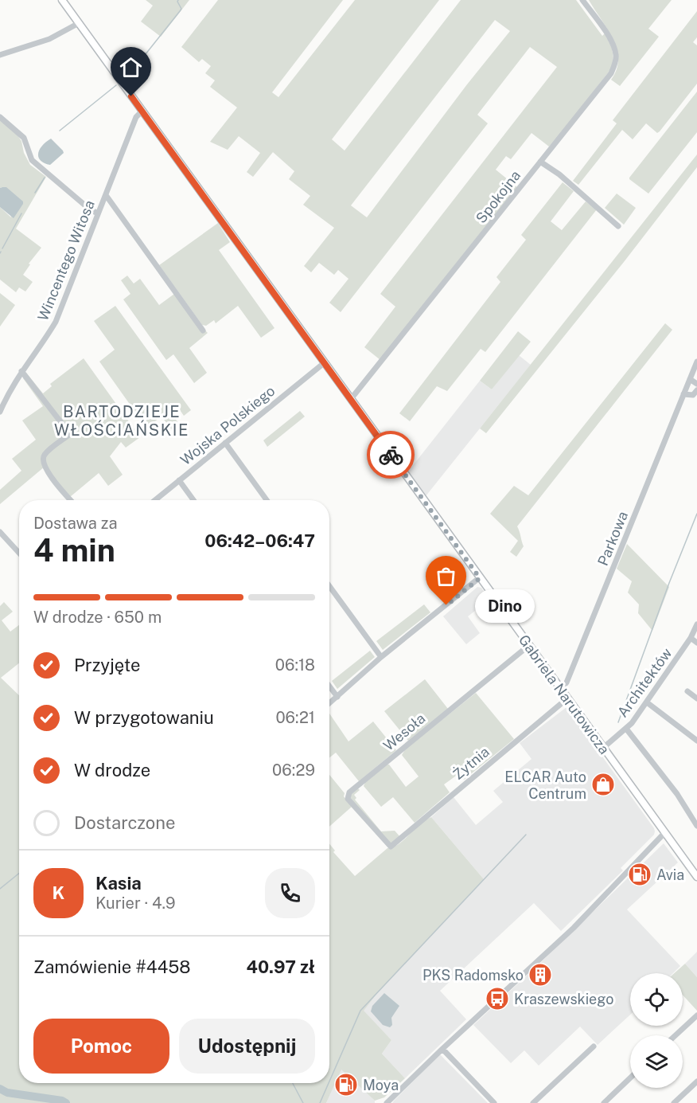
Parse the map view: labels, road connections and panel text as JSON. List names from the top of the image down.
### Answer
{
  "streets": {
    "main road": ["Gabriela Narutowicza"],
    "street": [
      "Spokojna",
      "Wincentego Witosa",
      "Wojska Polskiego",
      "Parkowa",
      "Architektów",
      "Wesoła",
      "Żytnia"
    ]
  },
  "crossings": [
    ["Spokojna", "Gabriela Narutowicza"],
    ["Wincentego Witosa", "Gabriela Narutowicza"],
    ["Wojska Polskiego", "Gabriela Narutowicza"],
    ["Parkowa", "Gabriela Narutowicza"],
    ["Architektów", "Gabriela Narutowicza"],
    ["Gabriela Narutowicza", "Wesoła"],
    ["Gabriela Narutowicza", "Żytnia"],
    ["Wesoła", "Żytnia"]
  ],
  "districts": ["BARTODZIEJE WŁOŚCIAŃSKIE"],
  "places": {
    "other": ["Dino"],
    "shop": ["ELCAR Auto Centrum"],
    "fuel station": ["Avia", "Moya"],
    "building": ["PKS Radomsko"],
    "bus stop": ["Kraszewskiego"]
  },
  "page": {
    "heading": ["4 min", "Dostawa za", "06:42–06:47"],
    "panel": [
      "Kasia",
      "Kurier · 4.9",
      "Zamówienie #4458",
      "40.97 zł"
    ],
    "bar": "W drodze · 650 m",
    "bubble": "Dino",
    "list": [
      ["Przyjęte", "06:18"],
      ["W przygotowaniu", "06:21"],
      ["W drodze", "06:29"],
      "Dostarczone"
    ],
    "round": "K",
    "buttons": ["Pomoc", "Udostępnij"]
  }
}
